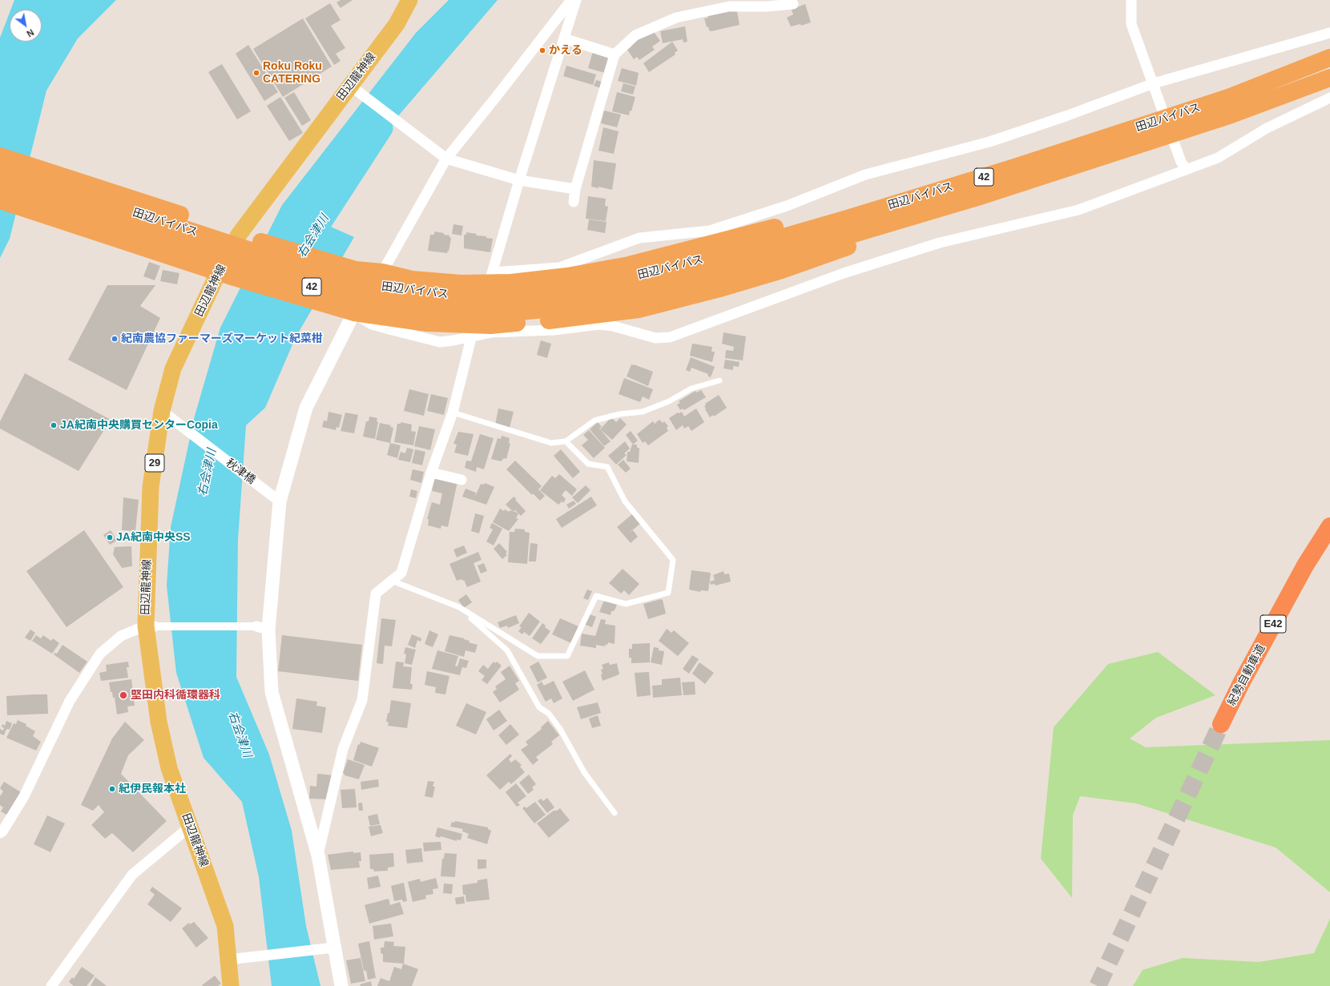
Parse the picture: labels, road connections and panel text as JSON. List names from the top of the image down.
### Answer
{
  "streets": {
    "highway": [
      "田辺バイパス",
      "42",
      "E42",
      "紀勢自動車道"
    ],
    "main road": ["田辺龍神線", "29"],
    "street": ["秋津橋"]
  },
  "crossings": [
    ["田辺龍神線", "秋津橋"]
  ],
  "water": ["右会津川"],
  "places": [
    "かえる",
    "Roku Roku CATERING",
    "紀南農協ファーマーズマーケット紀菜柑",
    "JA紀南中央購買センターCopia",
    "JA紀南中央SS",
    "堅田内科循環器科",
    "紀伊民報本社"
  ],
  "north": "bottom right"
}
